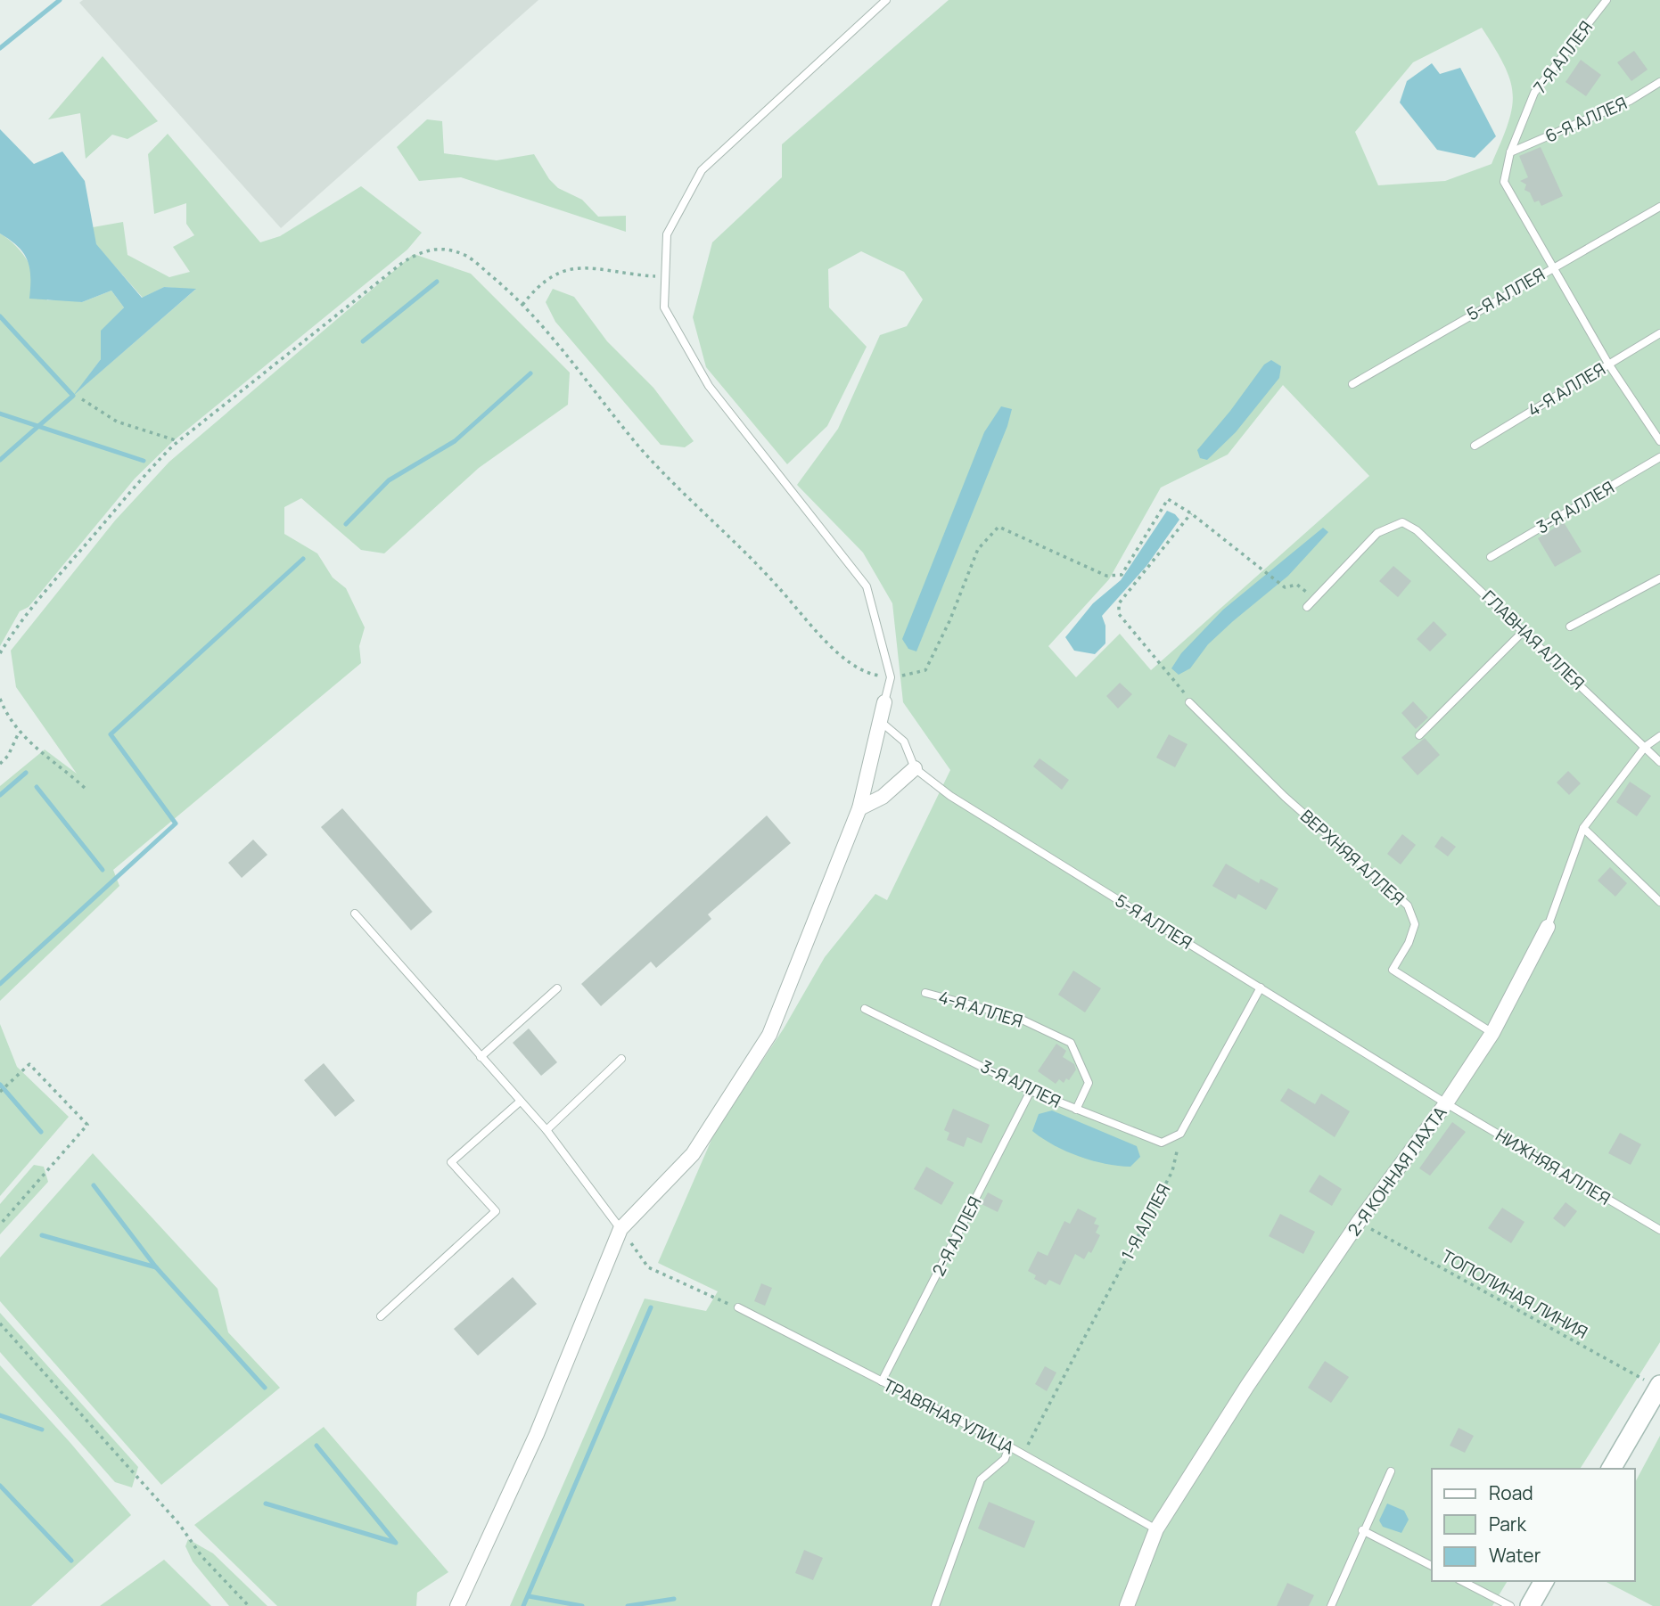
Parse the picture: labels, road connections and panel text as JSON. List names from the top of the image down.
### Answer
{
  "streets": {
    "street": ["2-Я КОННАЯ ЛАХТА"],
    "lane": [
      "7-Я АЛЛЕЯ",
      "6-Я АЛЛЕЯ",
      "5-Я АЛЛЕЯ",
      "4-Я АЛЛЕЯ",
      "3-Я АЛЛЕЯ",
      "ГЛАВНАЯ АЛЛЕЯ",
      "ВЕРХНЯЯ АЛЛЕЯ",
      "НИЖНЯЯ АЛЛЕЯ",
      "2-Я АЛЛЕЯ",
      "ТРАВЯНАЯ УЛИЦА"
    ],
    "path": ["1-Я АЛЛЕЯ", "ТОПОЛИНАЯ ЛИНИЯ"]
  },
  "crossings": [
    ["7-Я АЛЛЕЯ", "6-Я АЛЛЕЯ"],
    ["7-Я АЛЛЕЯ", "5-Я АЛЛЕЯ"],
    ["7-Я АЛЛЕЯ", "4-Я АЛЛЕЯ"],
    ["5-Я АЛЛЕЯ", "НИЖНЯЯ АЛЛЕЯ"],
    ["5-Я АЛЛЕЯ", "2-Я КОННАЯ ЛАХТА"],
    ["4-Я АЛЛЕЯ", "3-Я АЛЛЕЯ"],
    ["3-Я АЛЛЕЯ", "1-Я АЛЛЕЯ"],
    ["3-Я АЛЛЕЯ", "2-Я АЛЛЕЯ"],
    ["ГЛАВНАЯ АЛЛЕЯ", "2-Я КОННАЯ ЛАХТА"],
    ["ВЕРХНЯЯ АЛЛЕЯ", "2-Я КОННАЯ ЛАХТА"],
    ["НИЖНЯЯ АЛЛЕЯ", "2-Я КОННАЯ ЛАХТА"],
    ["2-Я КОННАЯ ЛАХТА", "ТОПОЛИНАЯ ЛИНИЯ"],
    ["2-Я КОННАЯ ЛАХТА", "ТРАВЯНАЯ УЛИЦА"],
    ["1-Я АЛЛЕЯ", "ТРАВЯНАЯ УЛИЦА"],
    ["2-Я АЛЛЕЯ", "ТРАВЯНАЯ УЛИЦА"]
  ],
  "legend": ["Road", "Park", "Water"]
}
